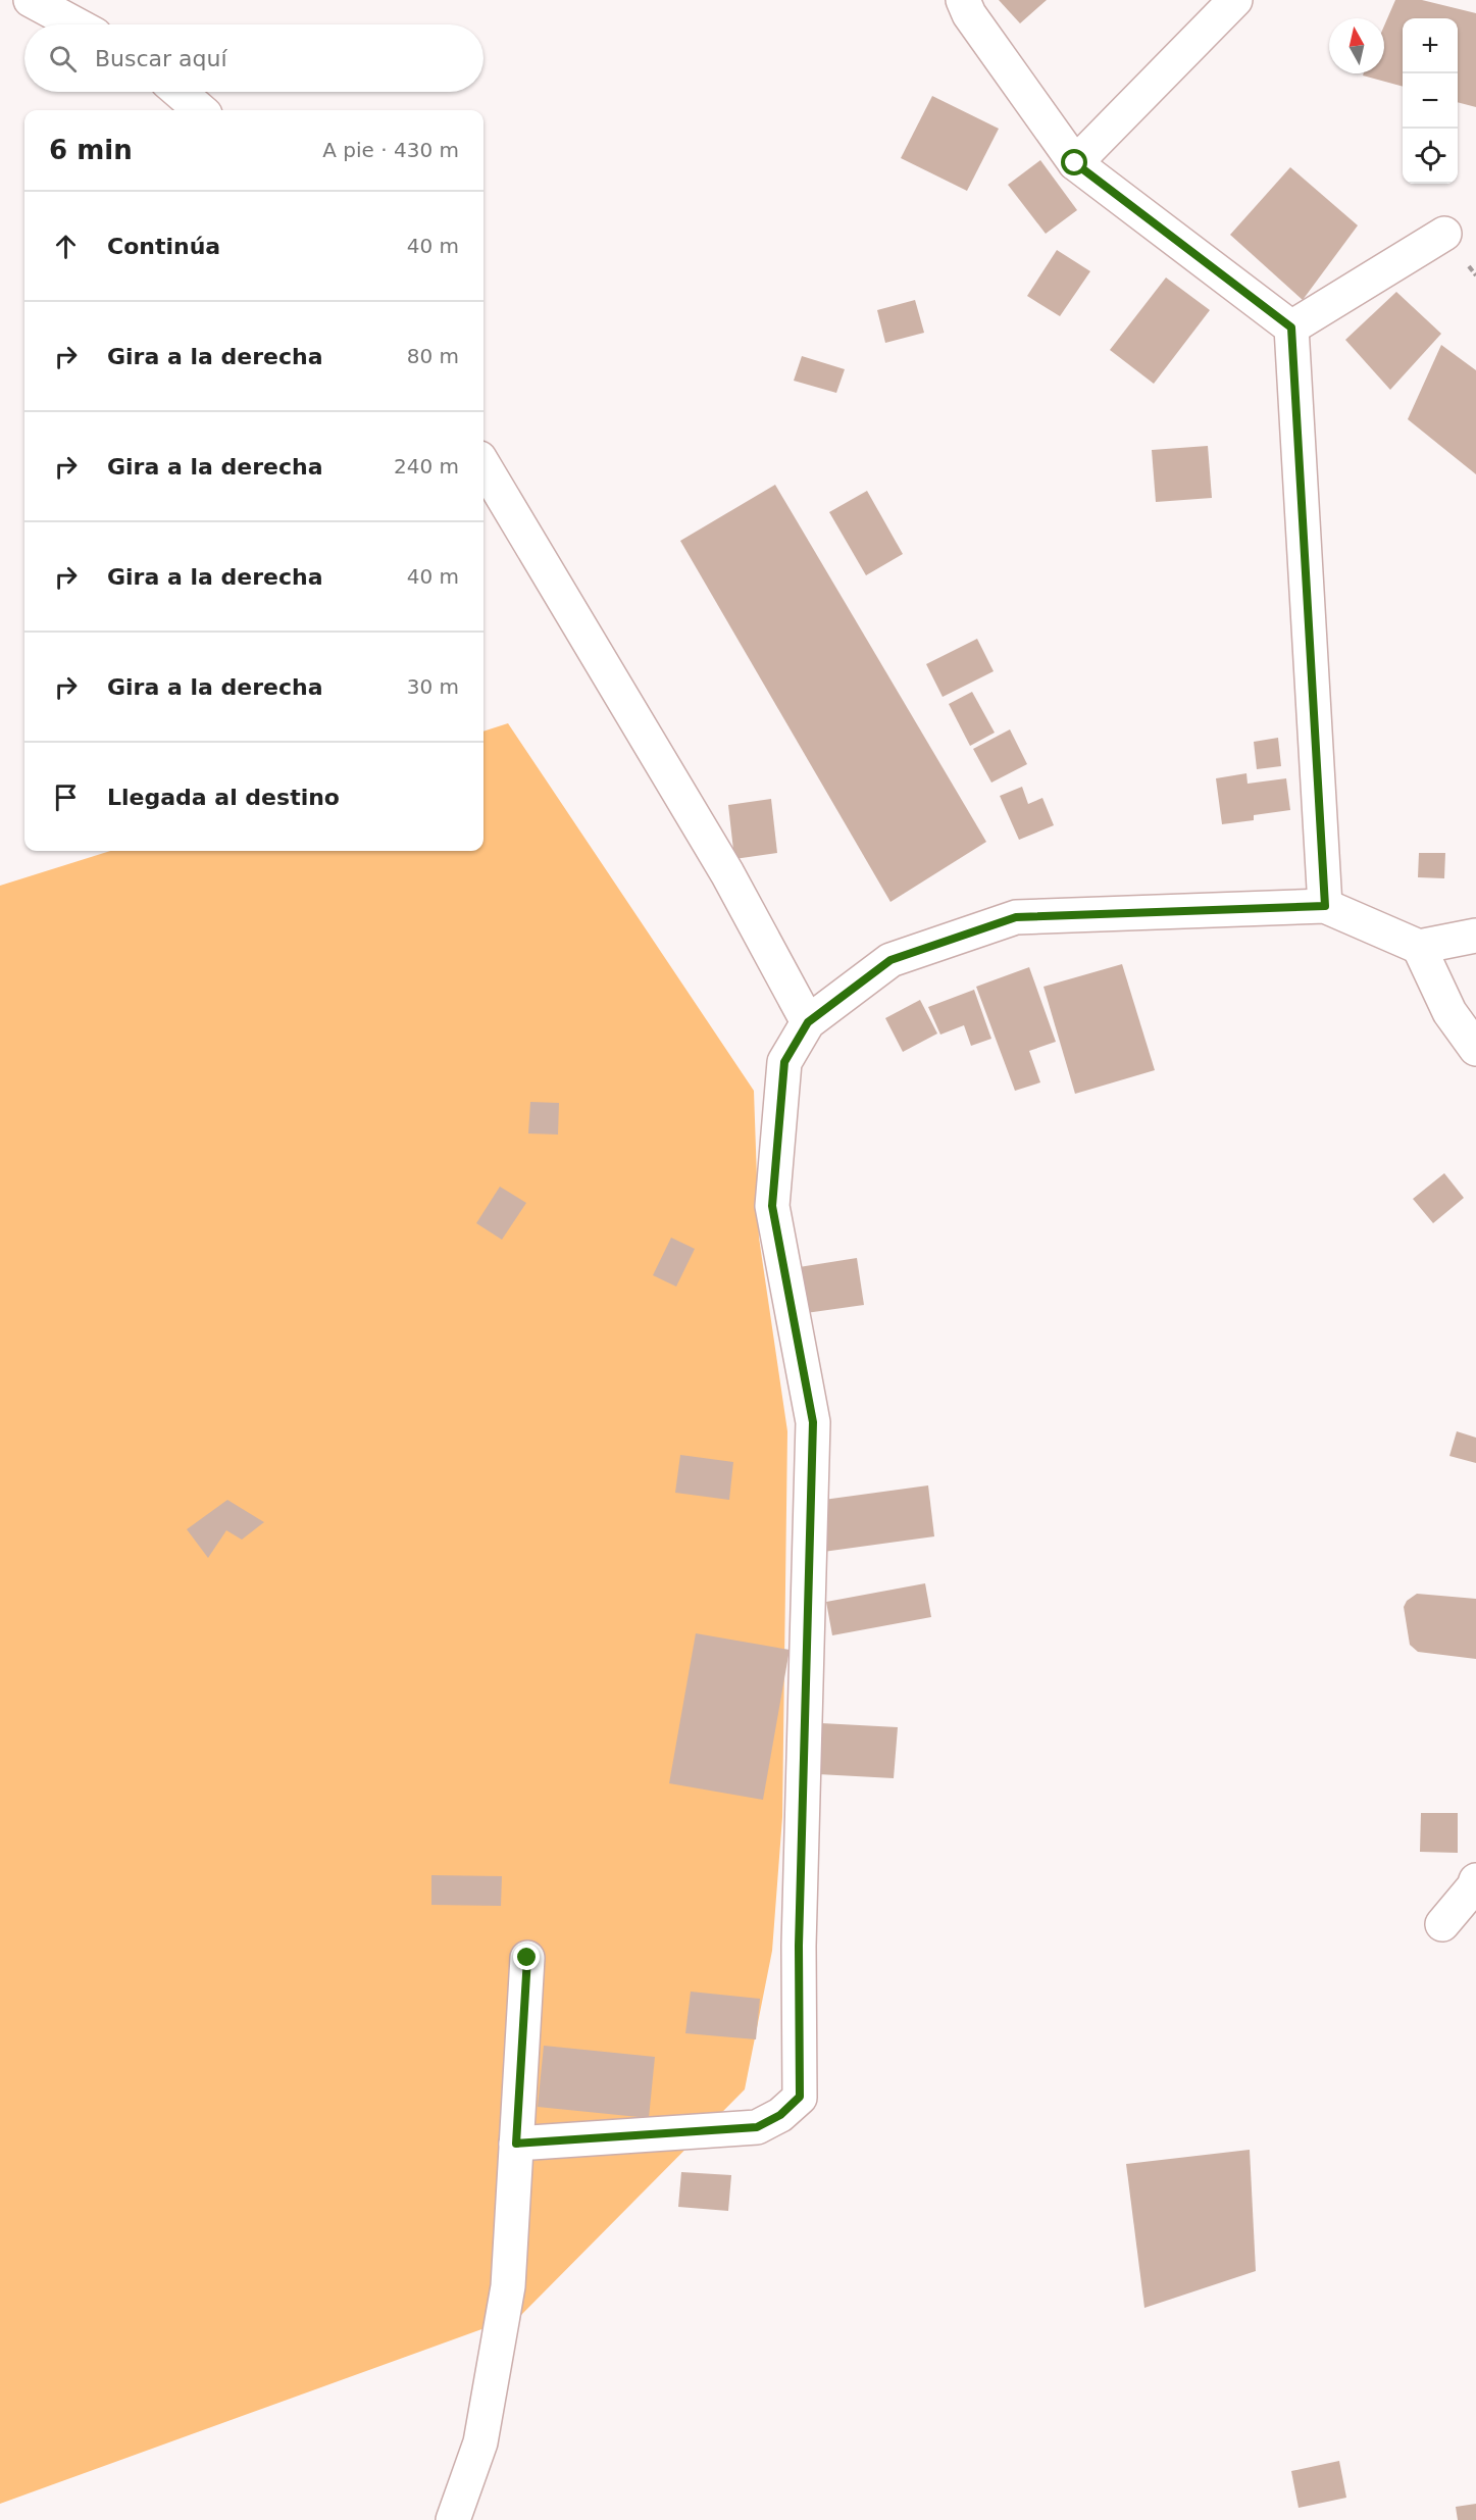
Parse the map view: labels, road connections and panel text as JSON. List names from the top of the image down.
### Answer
{
  "north": "top",
  "page": {
    "map_buttons": ["+", "−"],
    "search": "Buscar aquí",
    "heading": ["6 min", "A pie · 430 m"],
    "list": [
      ["Continúa", "40 m"],
      ["Gira a la derecha", "80 m"],
      ["Gira a la derecha", "240 m"],
      ["Gira a la derecha", "40 m"],
      ["Gira a la derecha", "30 m"],
      "Llegada al destino"
    ]
  }
}
